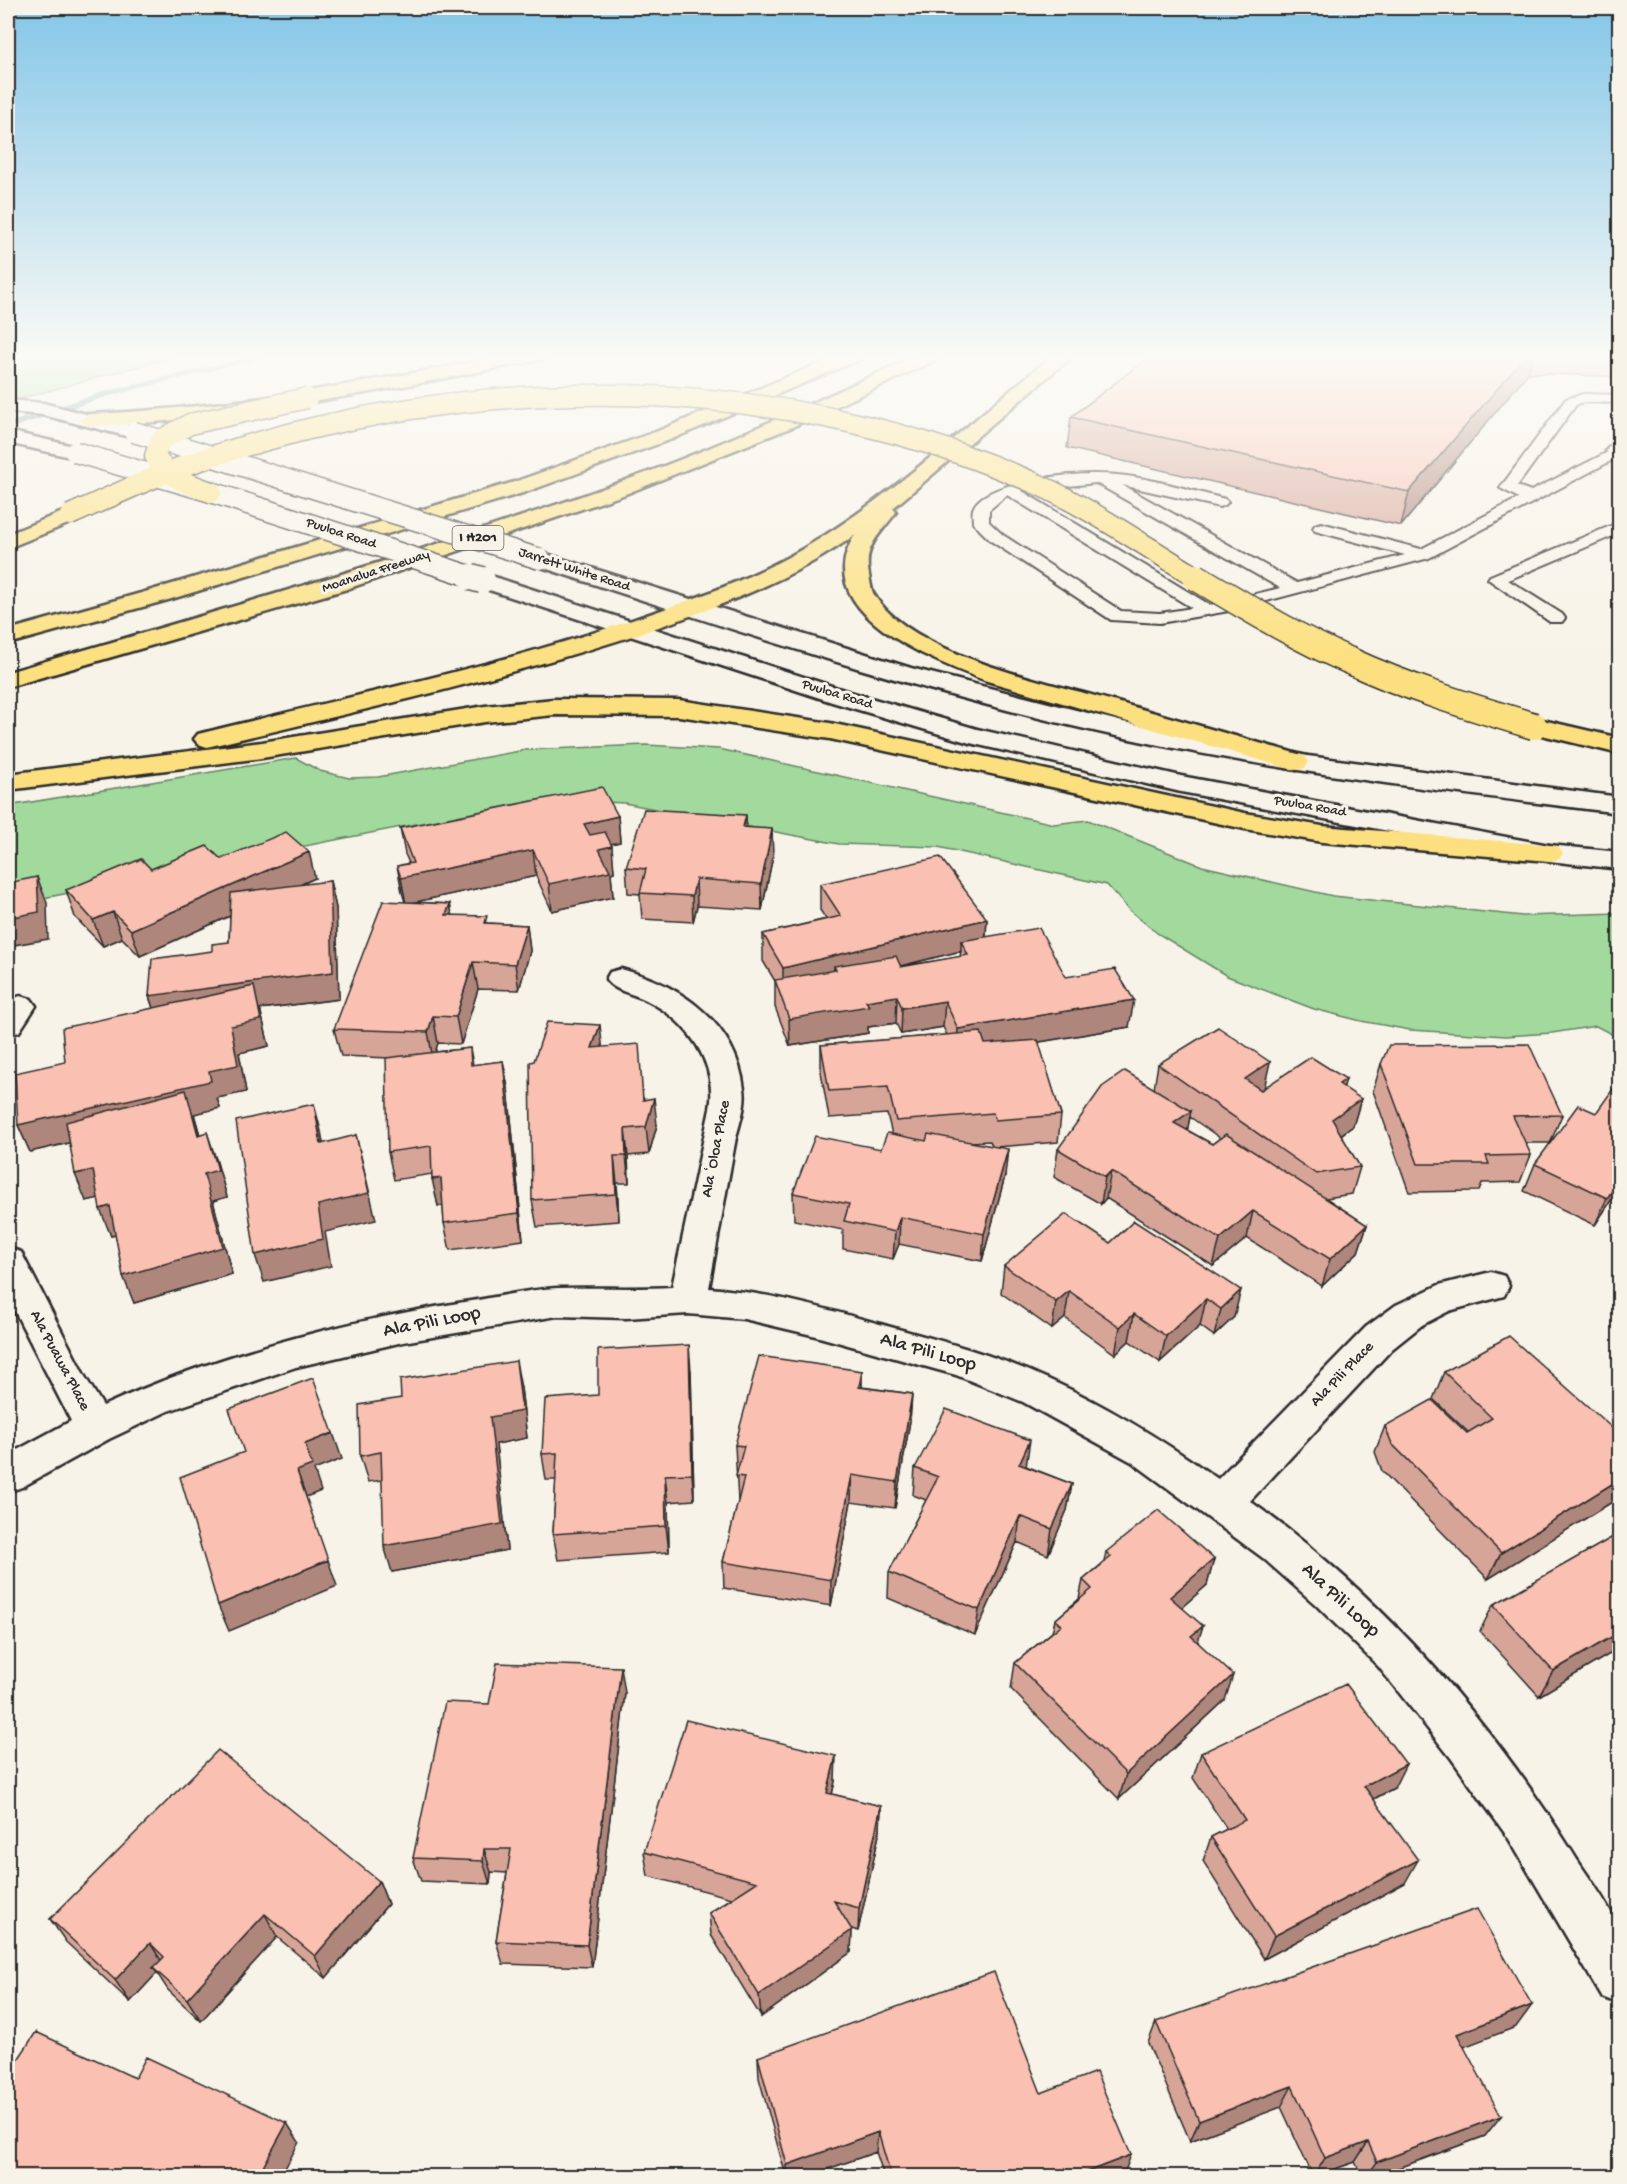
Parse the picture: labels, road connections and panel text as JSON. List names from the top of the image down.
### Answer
{
  "streets": {
    "highway": ["I H201", "Moanalua Freeway"],
    "main road": [
      "Puuloa Road",
      "Jarrett White Road",
      "Ala ʻOloa Place",
      "Ala Pili Loop",
      "Ala Puawa Place",
      "Ala Pili Place"
    ]
  },
  "crossings": [
    ["Ala ʻOloa Place", "Ala Pili Loop"],
    ["Ala Pili Loop", "Ala Puawa Place"],
    ["Ala Pili Loop", "Ala Pili Place"]
  ]
}
